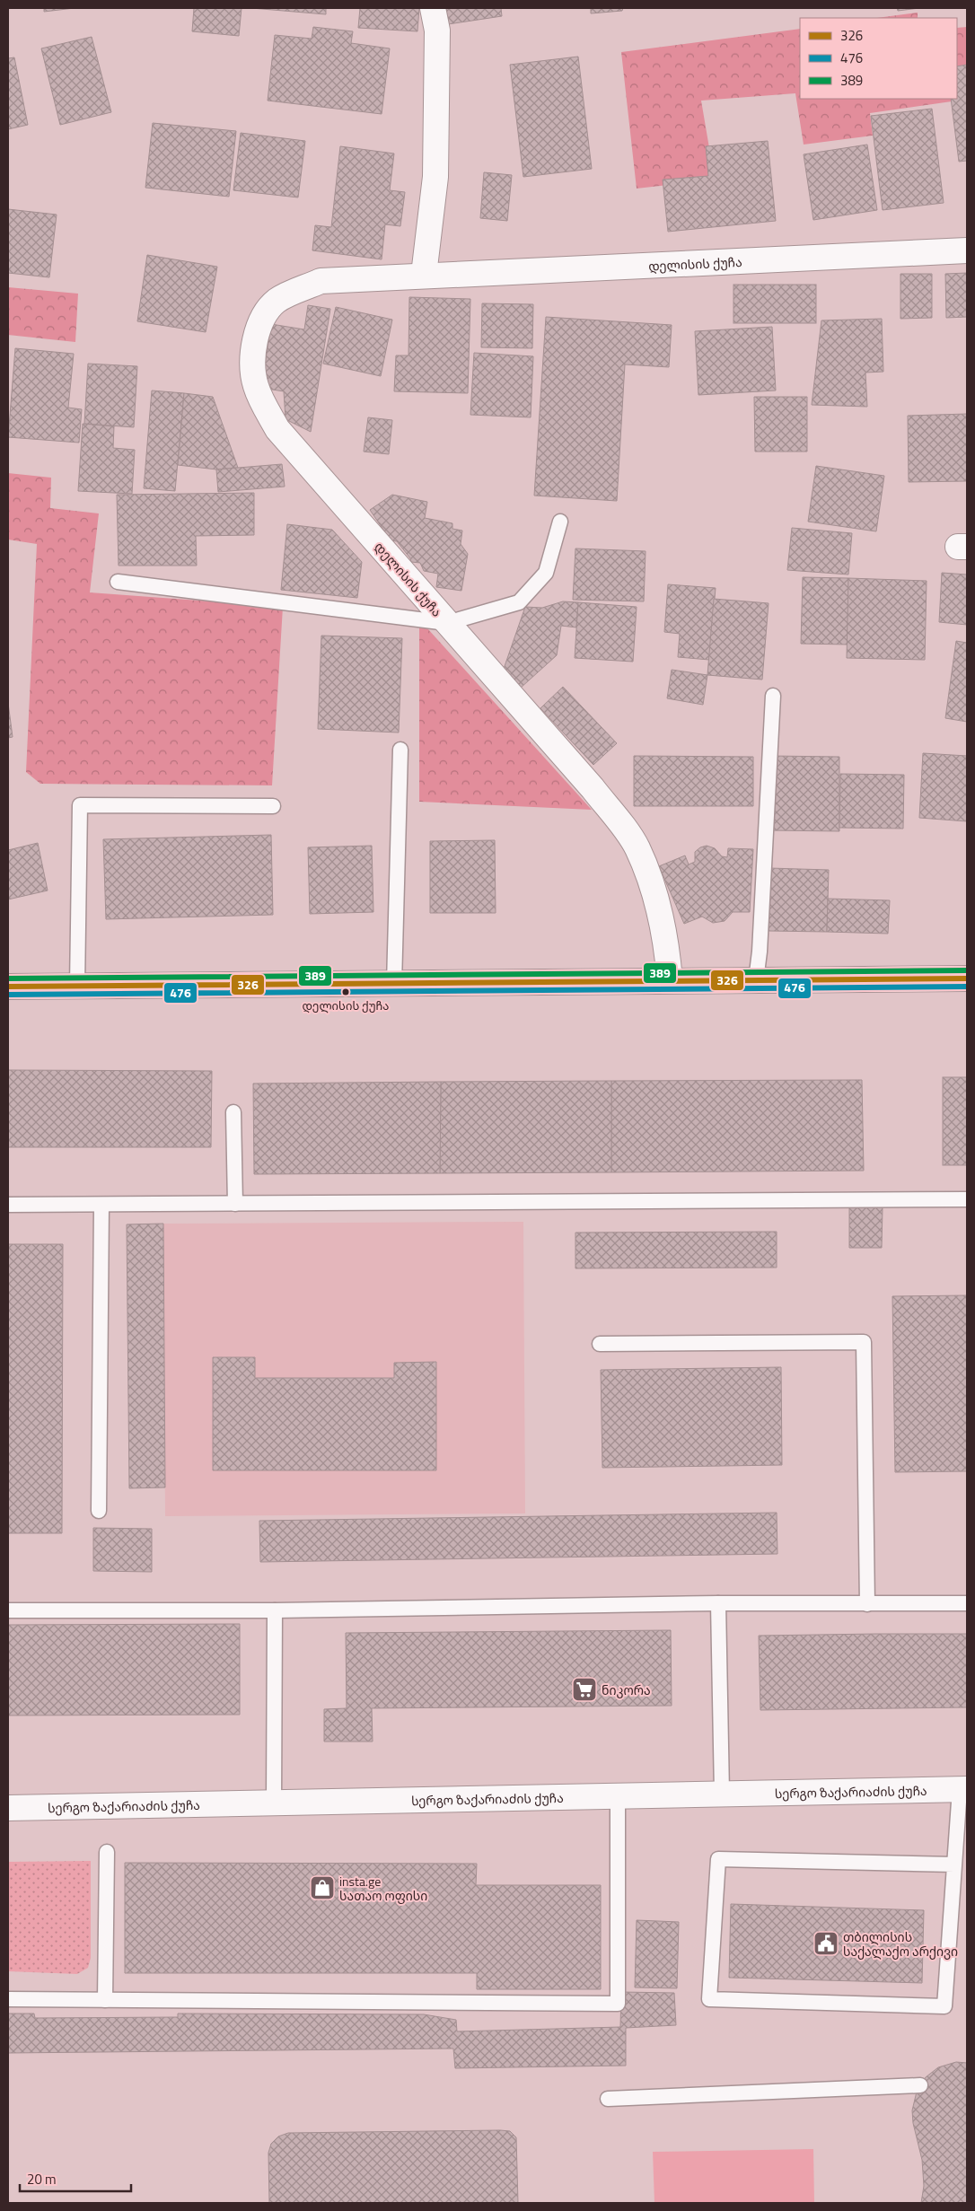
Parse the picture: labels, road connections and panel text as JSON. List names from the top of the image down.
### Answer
{
  "streets": {
    "street": ["დელისის ქუჩა", "სერგო ზაქარიაძის ქუჩა"]
  },
  "places": {
    "other": ["დელისის ქუჩა"],
    "supermarket": ["ნიკორა"],
    "shop": ["insta.ge სათაო ოფისი"],
    "public building": ["თბილისის საქალაქო არქივი"]
  },
  "lines": ["transit line 389", "transit line 326", "transit line 476"],
  "legend": ["326", "476", "389"],
  "scale_bar": "20 m"
}
